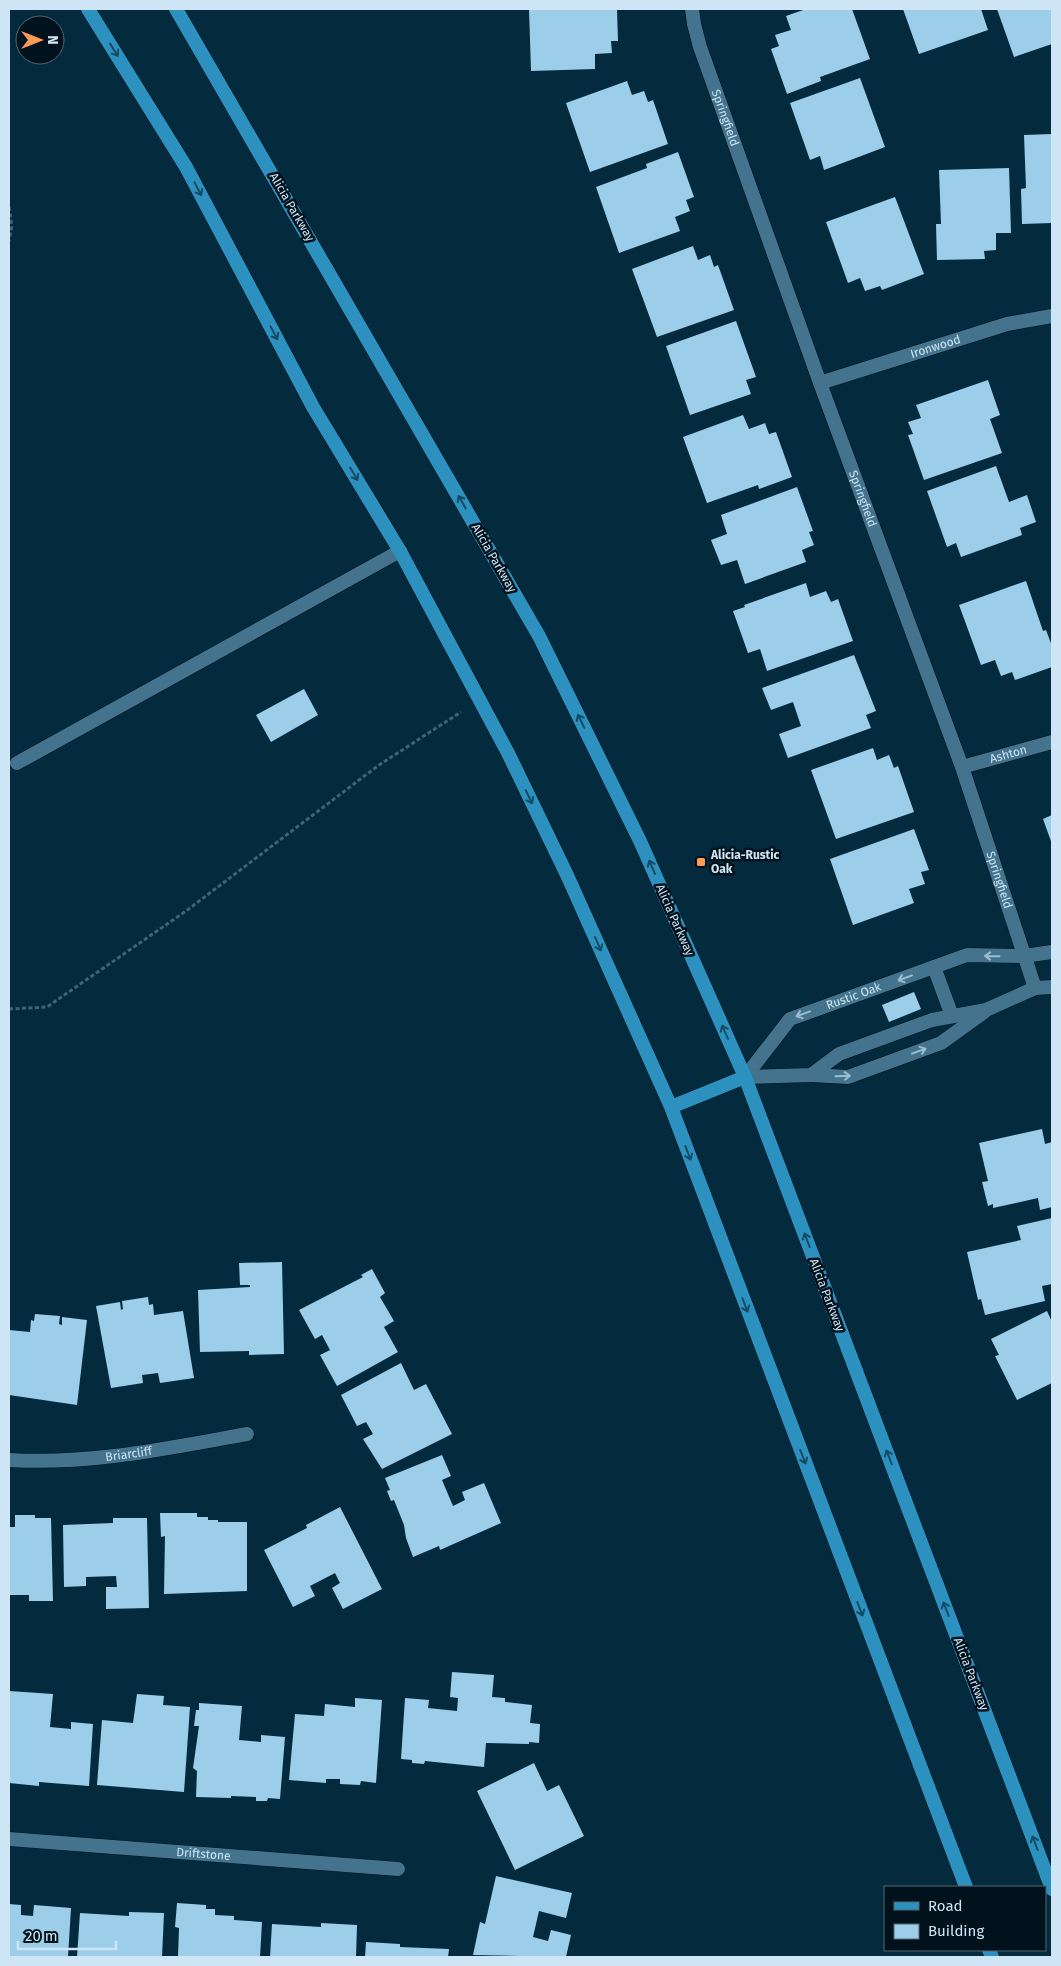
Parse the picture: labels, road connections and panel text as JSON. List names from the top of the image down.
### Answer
{
  "streets": {
    "main road": ["Alicia Parkway"],
    "street": [
      "Springfield",
      "Ironwood",
      "Ashton",
      "Rustic Oak",
      "Briarcliff",
      "Driftstone"
    ]
  },
  "crossings": [
    ["Springfield", "Ironwood"],
    ["Springfield", "Ashton"],
    ["Springfield", "Rustic Oak"],
    ["Alicia Parkway", "Rustic Oak"]
  ],
  "places": {
    "transit": ["Alicia-Rustic Oak"]
  },
  "legend": ["Road", "Building"],
  "scale_bar": "20 m",
  "north": "right"
}
